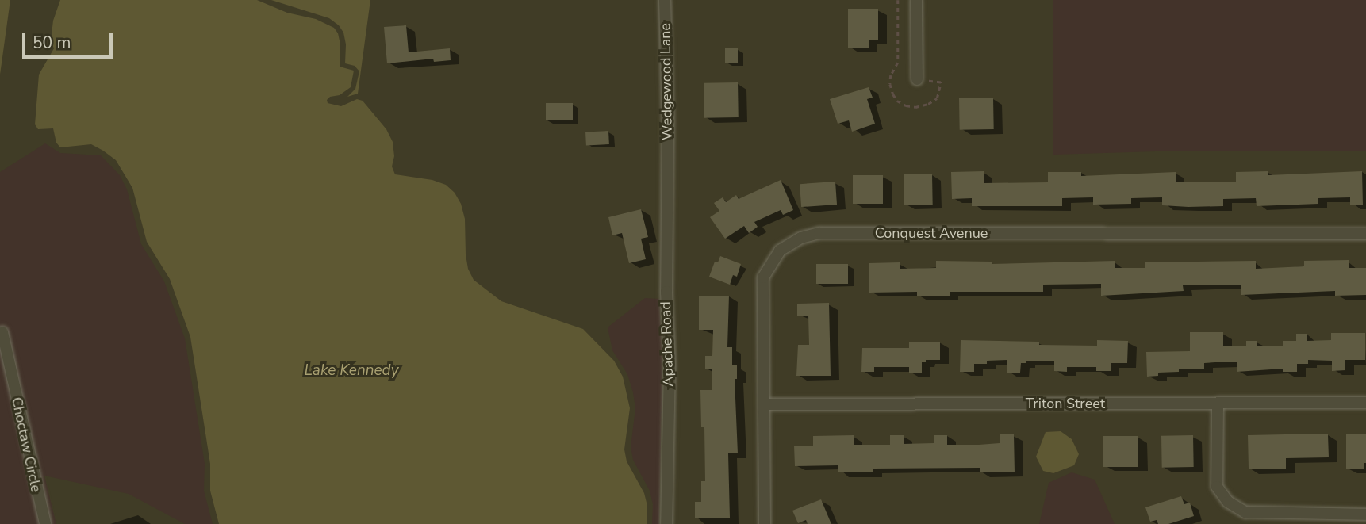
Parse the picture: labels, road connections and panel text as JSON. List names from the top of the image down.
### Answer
{
  "streets": {
    "street": [
      "Wedgewood Lane",
      "Conquest Avenue",
      "Apache Road",
      "Triton Street",
      "Choctaw Circle"
    ]
  },
  "crossings": [
    ["Wedgewood Lane", "Apache Road"],
    ["Conquest Avenue", "Triton Street"]
  ],
  "water": ["Lake Kennedy"],
  "scale_bar": "50 m"
}
